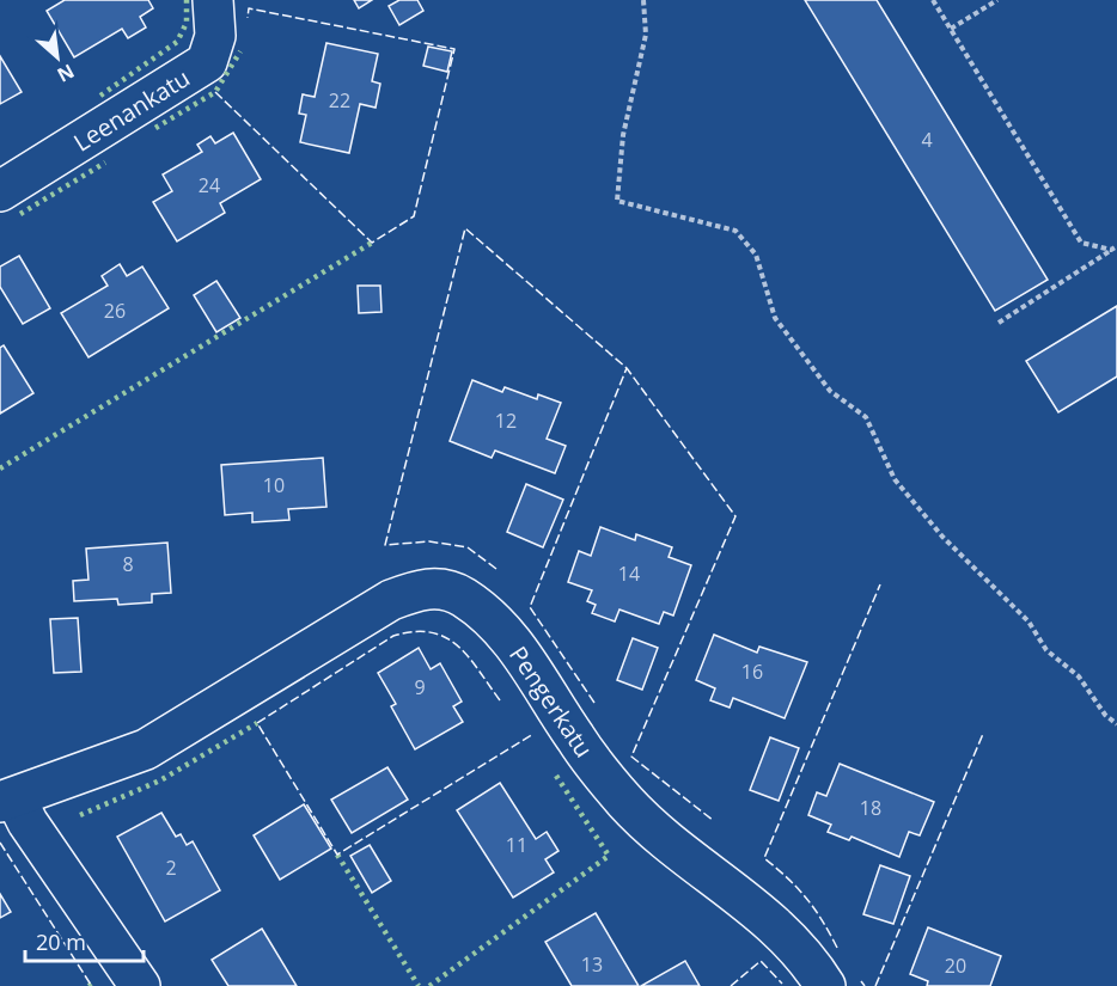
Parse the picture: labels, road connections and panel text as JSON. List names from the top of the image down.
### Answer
{
  "streets": {
    "street": ["Leenankatu", "Pengerkatu"]
  },
  "house_numbers": [
    "22",
    "4",
    "24",
    "26",
    "12",
    "10",
    "8",
    "14",
    "16",
    "9",
    "18",
    "11",
    "2",
    "13",
    "20"
  ],
  "scale_bar": "20 m",
  "north": "bottom right"
}
